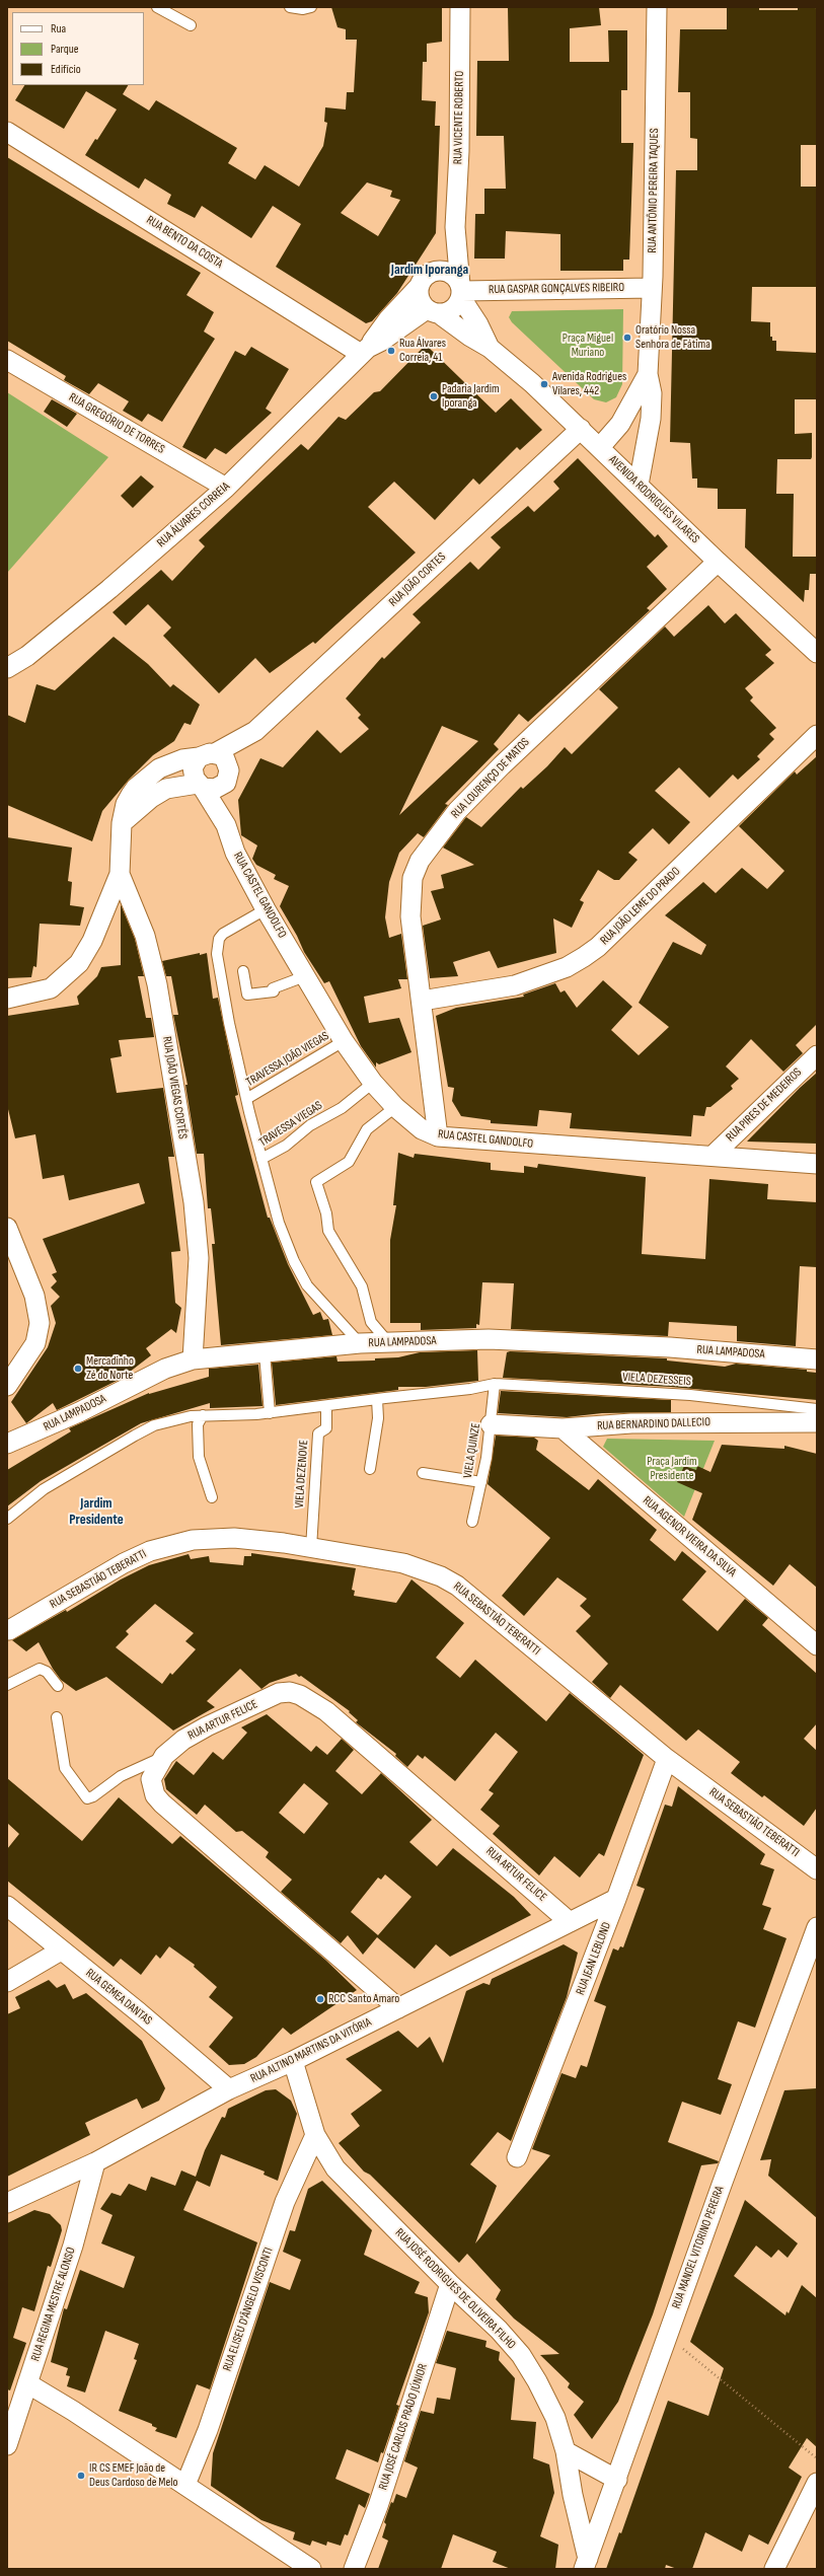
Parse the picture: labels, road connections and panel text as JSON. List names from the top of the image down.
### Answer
{
  "streets": {
    "street": [
      "RUA VICENTE ROBERTO",
      "RUA ANTÔNIO PEREIRA TAQUES",
      "RUA BENTO DA COSTA",
      "RUA GASPAR GONÇALVES RIBEIRO",
      "RUA GREGÓRIO DE TORRES",
      "AVENIDA RODRIGUES VILARES",
      "RUA ÁLVARES CORREIA",
      "RUA JOÃO CORTES",
      "RUA LOURENÇO DE MATOS",
      "RUA CASTEL GANDOLFO",
      "RUA JOÃO LEME DO PRADO",
      "RUA JOÃO VIEGAS CORTÊS",
      "RUA PIRES DE MEDEIROS",
      "RUA LAMPADOSA",
      "RUA BERNARDINO DALLECIO",
      "RUA AGENOR VIEIRA DA SILVA",
      "RUA SEBASTIÃO TEBERATTI",
      "RUA ARTUR FELICE",
      "RUA JEAN LEBLOND",
      "RUA GEMEA DANTAS",
      "RUA ALTINO MARTINS DA VITÓRIA",
      "RUA MANOEL VITORINO PEREIRA",
      "RUA JOSÉ RODRIGUES DE OLIVEIRA FILHO",
      "RUA REGINA MESTRE ALONSO",
      "RUA ELISEU D'ÂNGELO VISCONTI",
      "RUA JOSÉ CARLOS PRADO JÚNIOR"
    ],
    "lane": [
      "TRAVESSA JOÃO VIEGAS",
      "TRAVESSA VIEGAS",
      "VIELA DEZESSEIS",
      "VIELA QUINZE",
      "VIELA DEZENOVE"
    ]
  },
  "crossings": [
    ["RUA VICENTE ROBERTO", "RUA GASPAR GONÇALVES RIBEIRO"],
    ["RUA VICENTE ROBERTO", "AVENIDA RODRIGUES VILARES"],
    ["RUA VICENTE ROBERTO", "RUA ÁLVARES CORREIA"],
    ["RUA ANTÔNIO PEREIRA TAQUES", "RUA GASPAR GONÇALVES RIBEIRO"],
    ["RUA ANTÔNIO PEREIRA TAQUES", "AVENIDA RODRIGUES VILARES"],
    ["RUA BENTO DA COSTA", "RUA ÁLVARES CORREIA"],
    ["RUA GASPAR GONÇALVES RIBEIRO", "AVENIDA RODRIGUES VILARES"],
    ["RUA GASPAR GONÇALVES RIBEIRO", "RUA ÁLVARES CORREIA"],
    ["RUA GREGÓRIO DE TORRES", "RUA ÁLVARES CORREIA"],
    ["AVENIDA RODRIGUES VILARES", "RUA ÁLVARES CORREIA"],
    ["AVENIDA RODRIGUES VILARES", "RUA JOÃO CORTES"],
    ["AVENIDA RODRIGUES VILARES", "RUA LOURENÇO DE MATOS"],
    ["RUA JOÃO CORTES", "RUA JOÃO VIEGAS CORTÊS"],
    ["RUA LOURENÇO DE MATOS", "RUA CASTEL GANDOLFO"],
    ["RUA LOURENÇO DE MATOS", "RUA JOÃO LEME DO PRADO"],
    ["RUA CASTEL GANDOLFO", "TRAVESSA JOÃO VIEGAS"],
    ["RUA CASTEL GANDOLFO", "RUA JOÃO VIEGAS CORTÊS"],
    ["RUA CASTEL GANDOLFO", "RUA PIRES DE MEDEIROS"],
    ["RUA CASTEL GANDOLFO", "TRAVESSA VIEGAS"],
    ["RUA JOÃO VIEGAS CORTÊS", "RUA LAMPADOSA"],
    ["VIELA DEZESSEIS", "VIELA QUINZE"],
    ["VIELA DEZESSEIS", "VIELA DEZENOVE"],
    ["RUA BERNARDINO DALLECIO", "VIELA QUINZE"],
    ["RUA BERNARDINO DALLECIO", "RUA AGENOR VIEIRA DA SILVA"],
    ["VIELA DEZENOVE", "RUA SEBASTIÃO TEBERATTI"],
    ["RUA SEBASTIÃO TEBERATTI", "RUA JEAN LEBLOND"],
    ["RUA ARTUR FELICE", "RUA ALTINO MARTINS DA VITÓRIA"],
    ["RUA JEAN LEBLOND", "RUA ALTINO MARTINS DA VITÓRIA"],
    ["RUA GEMEA DANTAS", "RUA ALTINO MARTINS DA VITÓRIA"],
    ["RUA ALTINO MARTINS DA VITÓRIA", "RUA JOSÉ RODRIGUES DE OLIVEIRA FILHO"],
    ["RUA ALTINO MARTINS DA VITÓRIA", "RUA REGINA MESTRE ALONSO"],
    ["RUA MANOEL VITORINO PEREIRA", "RUA JOSÉ RODRIGUES DE OLIVEIRA FILHO"],
    ["RUA JOSÉ RODRIGUES DE OLIVEIRA FILHO", "RUA ELISEU D'ÂNGELO VISCONTI"],
    ["RUA JOSÉ RODRIGUES DE OLIVEIRA FILHO", "RUA JOSÉ CARLOS PRADO JÚNIOR"]
  ],
  "districts": ["Jardim Iporanga", "Jardim Presidente"],
  "parks": ["Praça Miguel Muriano", "Praça Jardim Presidente"],
  "places": [
    "Oratório Nossa Senhora de Fátima",
    "Rua Álvares Correia, 41",
    "Avenida Rodrigues Vilares, 442",
    "Padaria Jardim Iporanga",
    "Mercadinho Zé do Norte",
    "RCC Santo Amaro",
    "IR CS EMEF João de Deus Cardoso de Melo"
  ],
  "legend": ["Rua", "Parque", "Edifício"]
}
